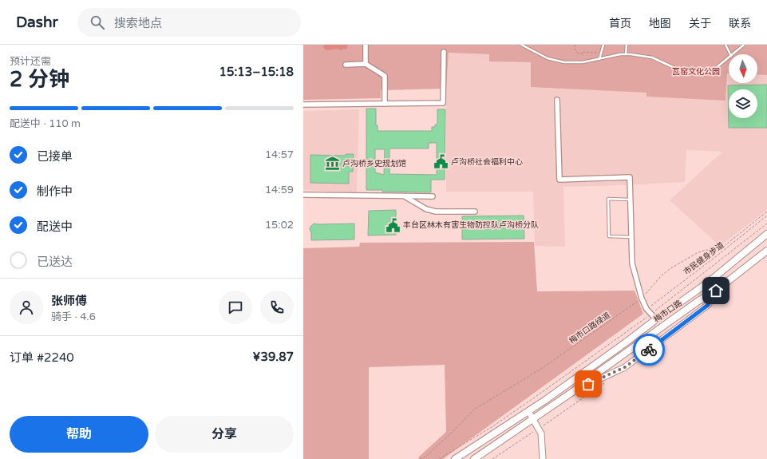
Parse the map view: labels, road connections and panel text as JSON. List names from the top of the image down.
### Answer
{
  "streets": {
    "main road": ["梅市口路"],
    "path": ["市民健身步道", "梅市口路绿道"]
  },
  "parks": ["瓦窑文化公园"],
  "places": {
    "public building": ["卢沟桥社会福利中心", "丰台区林木有害生物防控队卢沟桥分队"],
    "museum": ["卢沟桥乡史规划馆"]
  },
  "north": "bottom",
  "page": {
    "header": "Dashr",
    "search": "搜索地点",
    "nav": [
      "首页",
      "地图",
      "关于",
      "联系"
    ],
    "heading": ["2 分钟", "预计还需", "15:13–15:18"],
    "panel": [
      "张师傅",
      "骑手 · 4.6",
      "订单 #2240",
      "¥39.87"
    ],
    "bar": "配送中 · 110 m",
    "list": [
      ["已接单", "14:57"],
      ["制作中", "14:59"],
      ["配送中", "15:02"],
      "已送达"
    ],
    "buttons": ["帮助", "分享"]
  }
}
